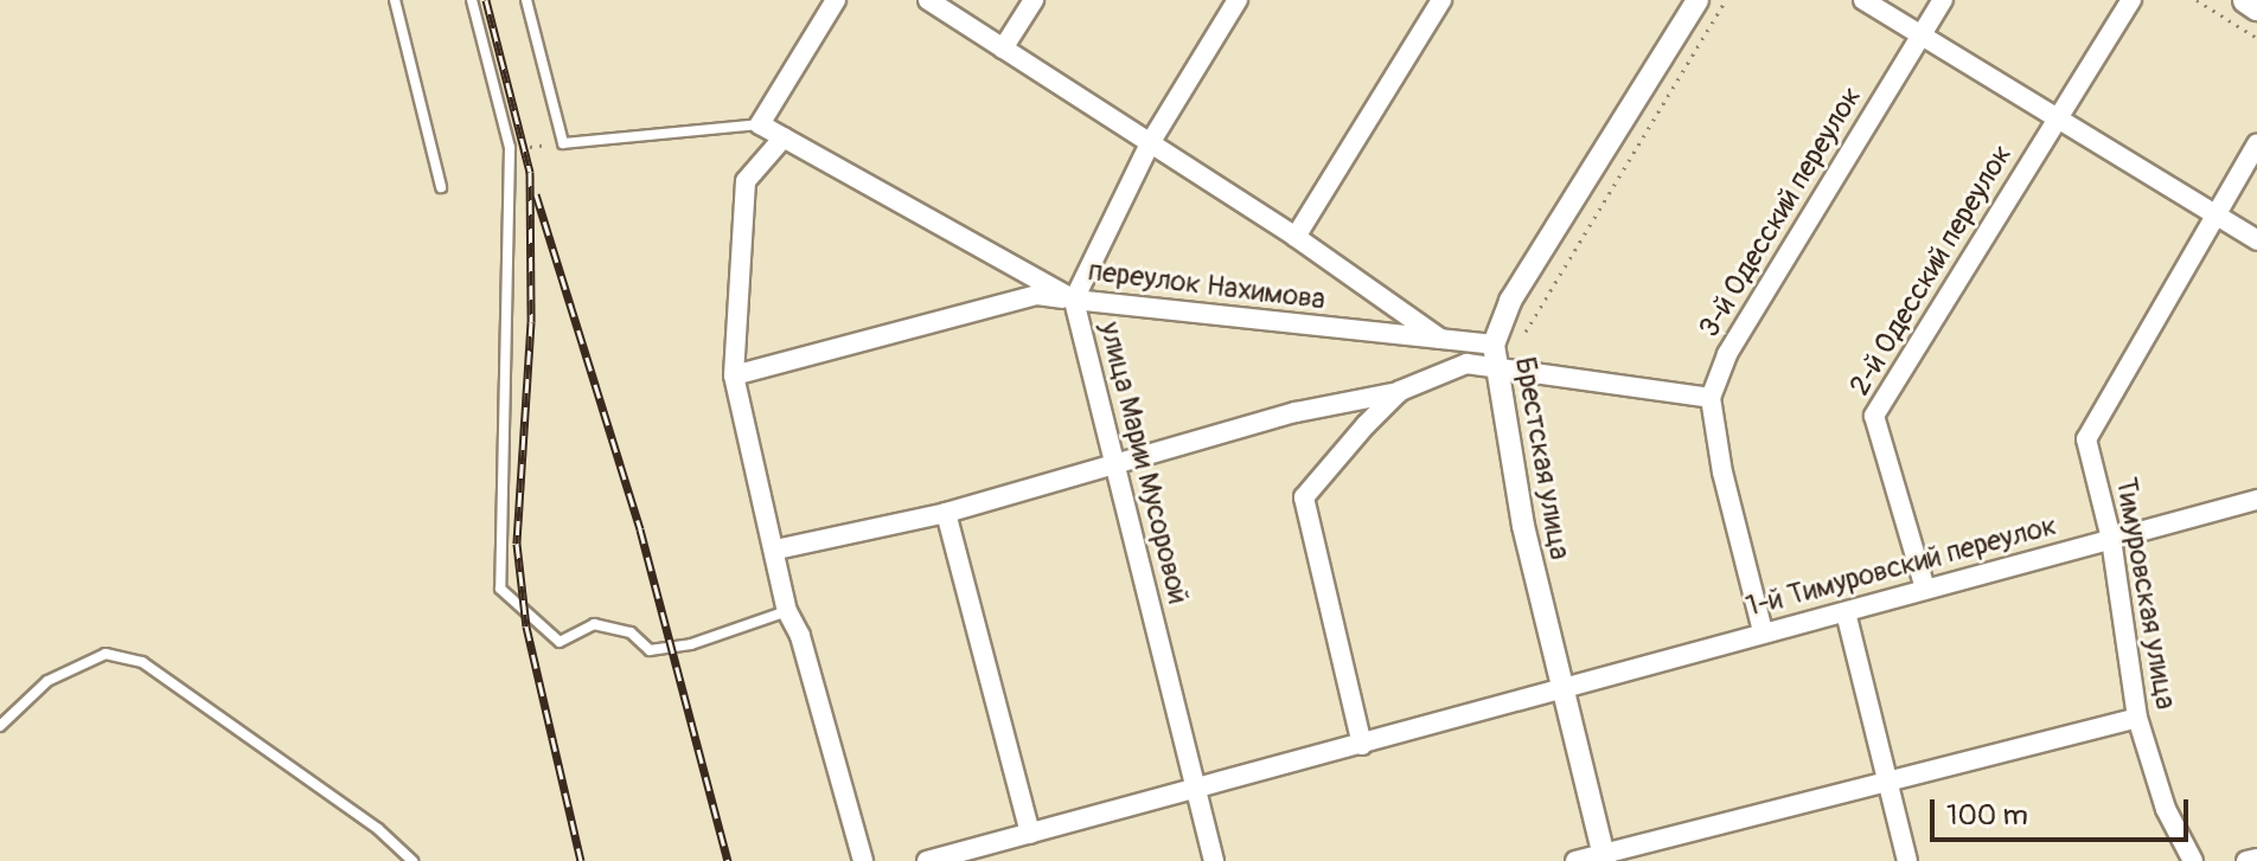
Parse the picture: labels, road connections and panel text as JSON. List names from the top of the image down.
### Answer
{
  "streets": {
    "street": [
      "3-й Одесский переулок",
      "2-й Одесский переулок",
      "переулок Нахимова",
      "Брестская улица",
      "улица Марии Мусоровой",
      "1-й Тимуровский переулок",
      "Тимуровская улица"
    ]
  },
  "crossings": [
    ["3-й Одесский переулок", "1-й Тимуровский переулок"],
    ["2-й Одесский переулок", "1-й Тимуровский переулок"],
    ["переулок Нахимова", "Брестская улица"],
    ["переулок Нахимова", "улица Марии Мусоровой"],
    ["Брестская улица", "1-й Тимуровский переулок"],
    ["улица Марии Мусоровой", "1-й Тимуровский переулок"],
    ["1-й Тимуровский переулок", "Тимуровская улица"]
  ],
  "scale_bar": "100 m"
}
